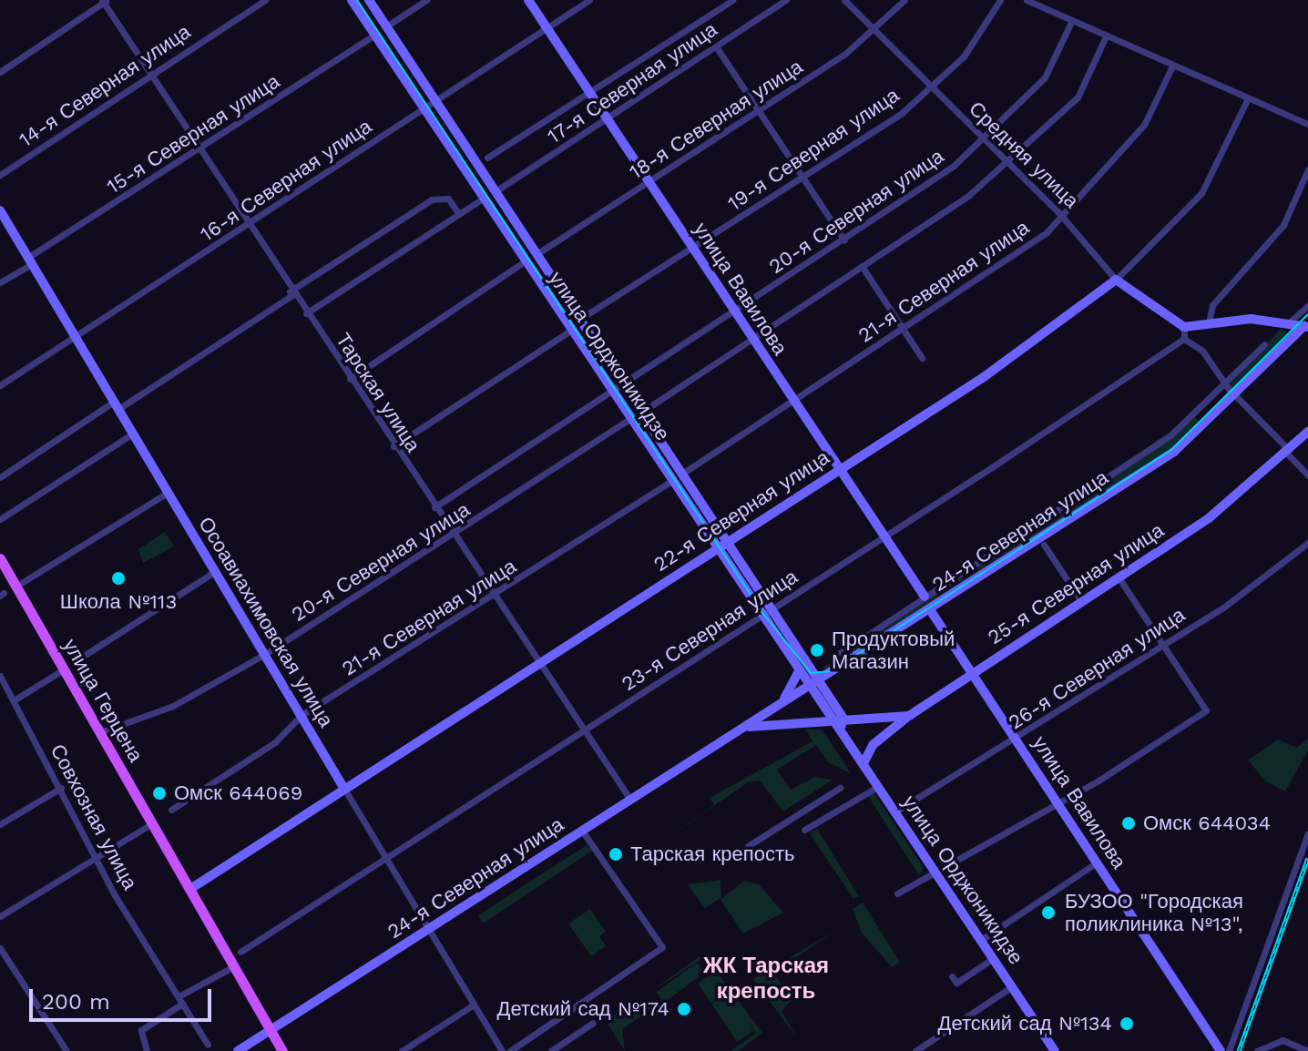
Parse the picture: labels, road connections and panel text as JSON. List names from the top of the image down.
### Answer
{
  "streets": {
    "main road": [
      "Средняя улица",
      "улица Вавилова",
      "улица Орджоникидзе",
      "22-я Северная улица",
      "24-я Северная улица",
      "25-я Северная улица",
      "Осоавиахимовская улица",
      "улица Герцена"
    ],
    "street": [
      "17-я Северная улица",
      "14-я Северная улица",
      "18-я Северная улица",
      "15-я Северная улица",
      "19-я Северная улица",
      "16-я Северная улица",
      "20-я Северная улица",
      "21-я Северная улица",
      "Тарская улица",
      "23-я Северная улица",
      "26-я Северная улица",
      "Совхозная улица"
    ]
  },
  "crossings": [
    ["17-я Северная улица", "улица Вавилова"],
    ["17-я Северная улица", "улица Орджоникидзе"],
    ["14-я Северная улица", "Тарская улица"],
    ["18-я Северная улица", "Средняя улица"],
    ["18-я Северная улица", "улица Вавилова"],
    ["18-я Северная улица", "улица Орджоникидзе"],
    ["15-я Северная улица", "улица Орджоникидзе"],
    ["15-я Северная улица", "Тарская улица"],
    ["15-я Северная улица", "Осоавиахимовская улица"],
    ["19-я Северная улица", "Средняя улица"],
    ["19-я Северная улица", "улица Вавилова"],
    ["19-я Северная улица", "улица Орджоникидзе"],
    ["Средняя улица", "20-я Северная улица"],
    ["Средняя улица", "21-я Северная улица"],
    ["Средняя улица", "22-я Северная улица"],
    ["16-я Северная улица", "улица Вавилова"],
    ["16-я Северная улица", "улица Орджоникидзе"],
    ["16-я Северная улица", "Тарская улица"],
    ["16-я Северная улица", "Осоавиахимовская улица"],
    ["20-я Северная улица", "улица Вавилова"],
    ["20-я Северная улица", "улица Орджоникидзе"],
    ["20-я Северная улица", "Тарская улица"],
    ["20-я Северная улица", "Осоавиахимовская улица"],
    ["20-я Северная улица", "улица Герцена"],
    ["21-я Северная улица", "улица Вавилова"],
    ["21-я Северная улица", "улица Орджоникидзе"],
    ["21-я Северная улица", "Тарская улица"],
    ["21-я Северная улица", "Осоавиахимовская улица"],
    ["улица Вавилова", "22-я Северная улица"],
    ["улица Вавилова", "24-я Северная улица"],
    ["улица Вавилова", "25-я Северная улица"],
    ["улица Вавилова", "23-я Северная улица"],
    ["улица Вавилова", "26-я Северная улица"],
    ["улица Орджоникидзе", "22-я Северная улица"],
    ["улица Орджоникидзе", "24-я Северная улица"],
    ["улица Орджоникидзе", "25-я Северная улица"],
    ["улица Орджоникидзе", "23-я Северная улица"],
    ["улица Орджоникидзе", "26-я Северная улица"],
    ["Тарская улица", "22-я Северная улица"],
    ["Тарская улица", "24-я Северная улица"],
    ["Тарская улица", "23-я Северная улица"],
    ["22-я Северная улица", "Осоавиахимовская улица"],
    ["22-я Северная улица", "улица Герцена"],
    ["24-я Северная улица", "Осоавиахимовская улица"],
    ["24-я Северная улица", "улица Герцена"],
    ["Осоавиахимовская улица", "23-я Северная улица"]
  ],
  "districts": ["ЖК Тарская крепость"],
  "places": [
    "Школа №113",
    "Продуктовый Магазин",
    "Омск 644069",
    "Омск 644034",
    "Тарская крепость",
    "БУЗОО \"Городская поликлиника №13\",",
    "Детский сад №174",
    "Детский сад №134"
  ],
  "scale_bar": "200 m"
}
